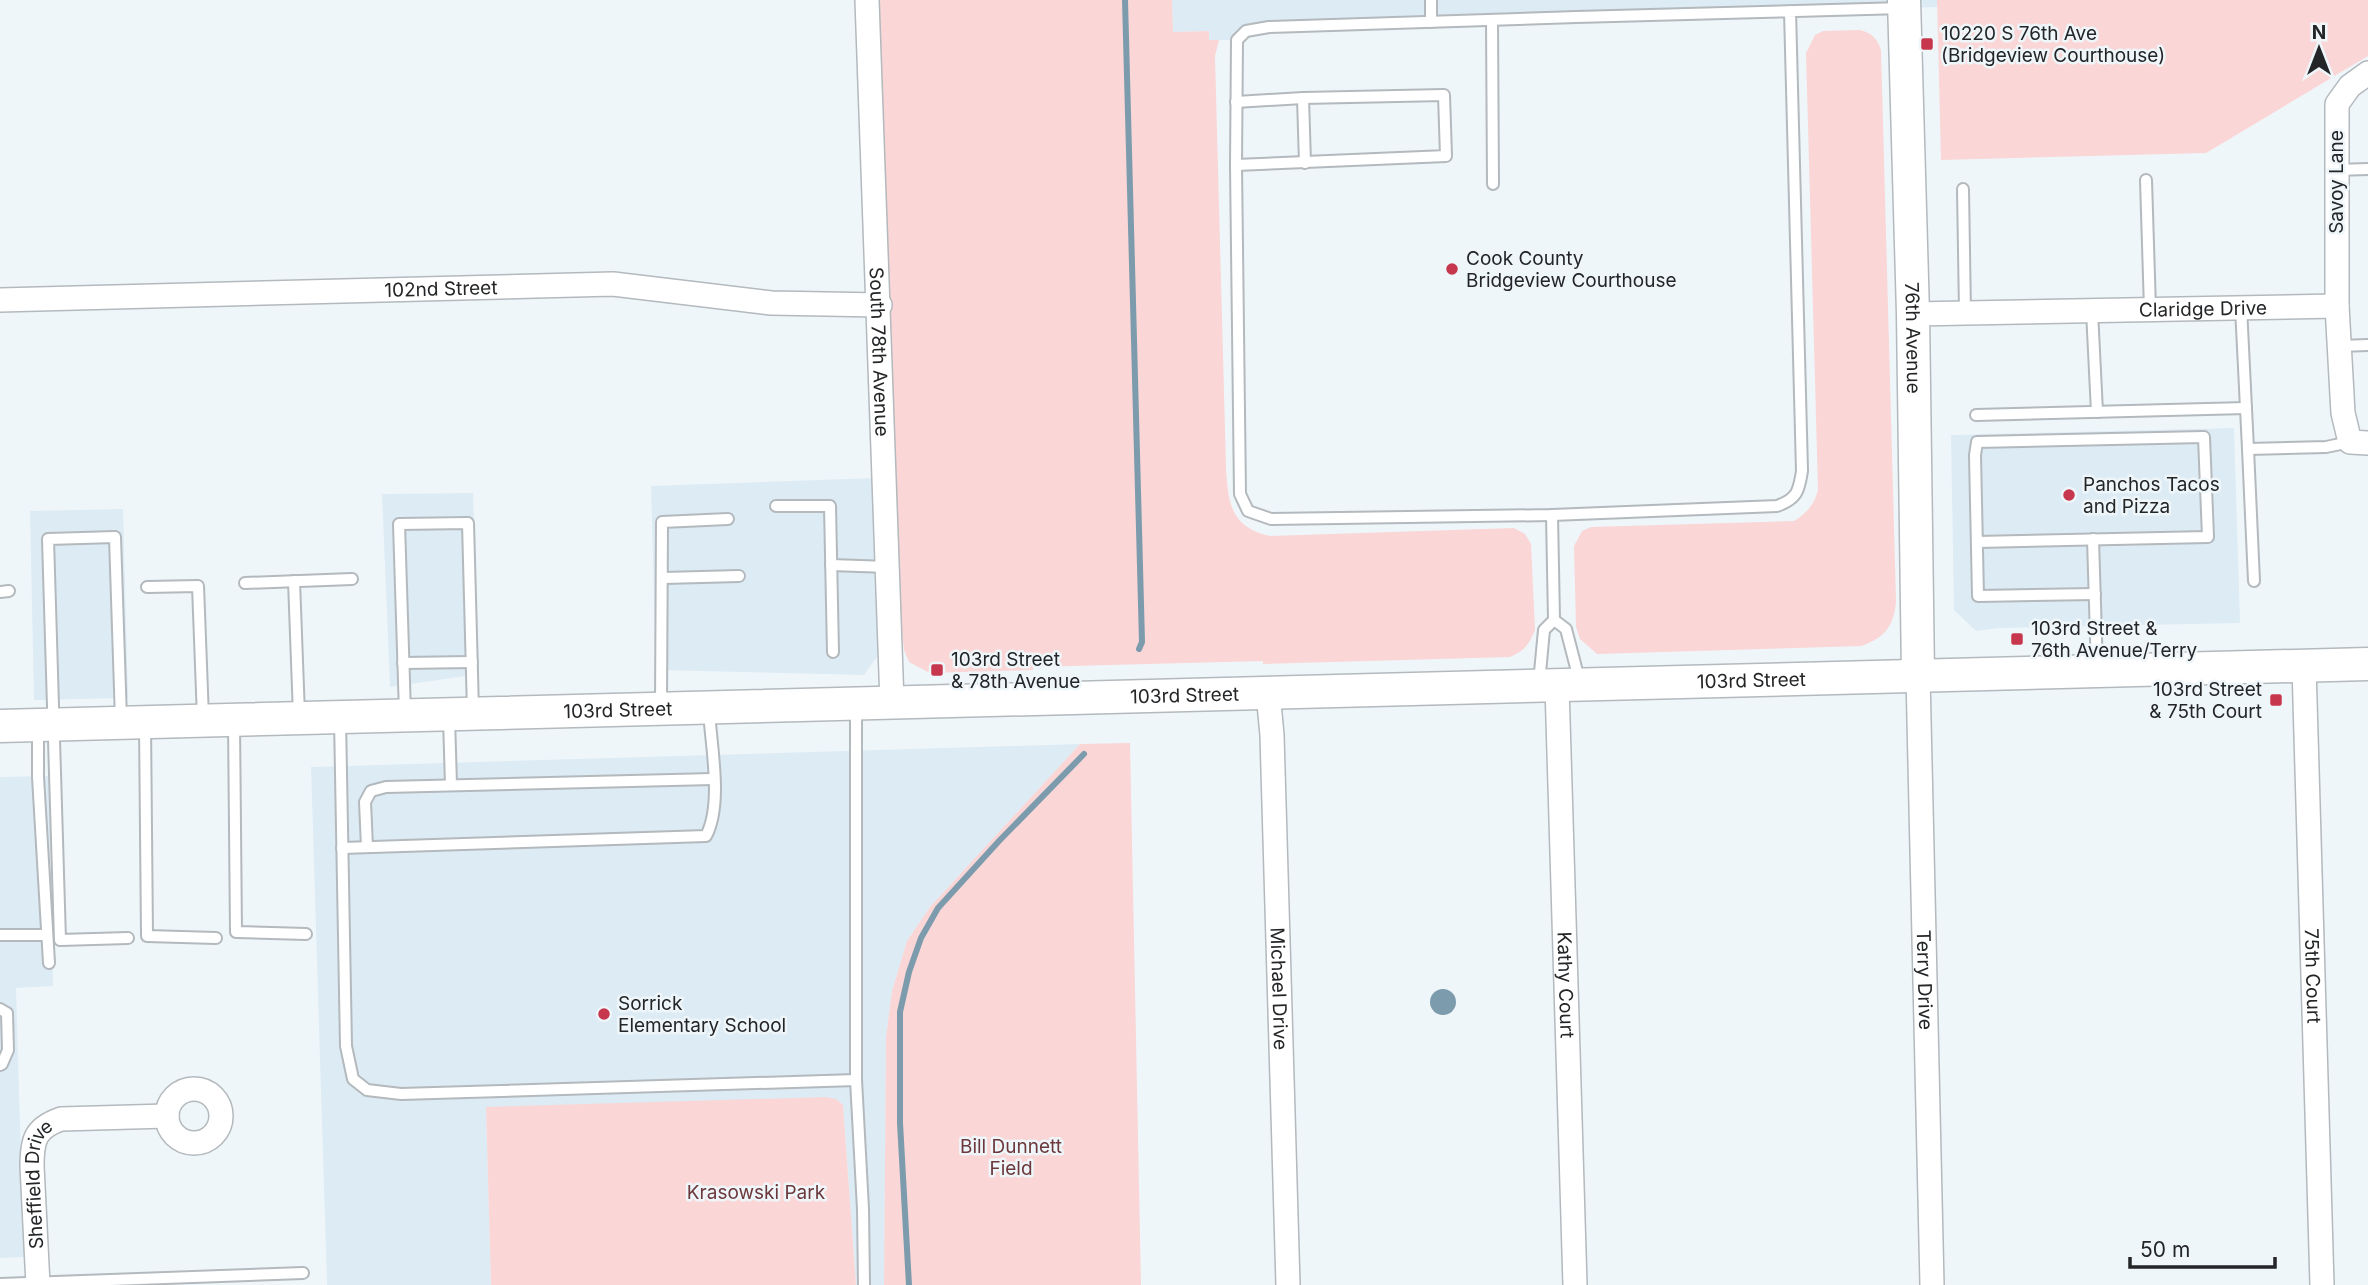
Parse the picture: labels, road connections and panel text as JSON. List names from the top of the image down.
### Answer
{
  "streets": {
    "street": [
      "Savoy Lane",
      "102nd Street",
      "Claridge Drive",
      "76th Avenue",
      "South 78th Avenue",
      "103rd Street",
      "75th Court",
      "Terry Drive",
      "Kathy Court",
      "Michael Drive",
      "Sheffield Drive"
    ]
  },
  "crossings": [
    ["Savoy Lane", "Claridge Drive"],
    ["102nd Street", "South 78th Avenue"],
    ["Claridge Drive", "76th Avenue"],
    ["76th Avenue", "103rd Street"],
    ["76th Avenue", "Terry Drive"],
    ["South 78th Avenue", "103rd Street"],
    ["103rd Street", "75th Court"],
    ["103rd Street", "Terry Drive"],
    ["103rd Street", "Kathy Court"],
    ["103rd Street", "Michael Drive"]
  ],
  "parks": ["Bill Dunnett Field", "Krasowski Park"],
  "places": {
    "transit": [
      "10220 S 76th Ave (Bridgeview Courthouse)",
      "103rd Street & 76th Avenue/Terry",
      "103rd Street & 78th Avenue",
      "103rd Street & 75th Court"
    ],
    "other": ["Cook County Bridgeview Courthouse", "Panchos Tacos and Pizza", "Sorrick Elementary School"]
  },
  "scale_bar": "50 m",
  "north": "top"
}
